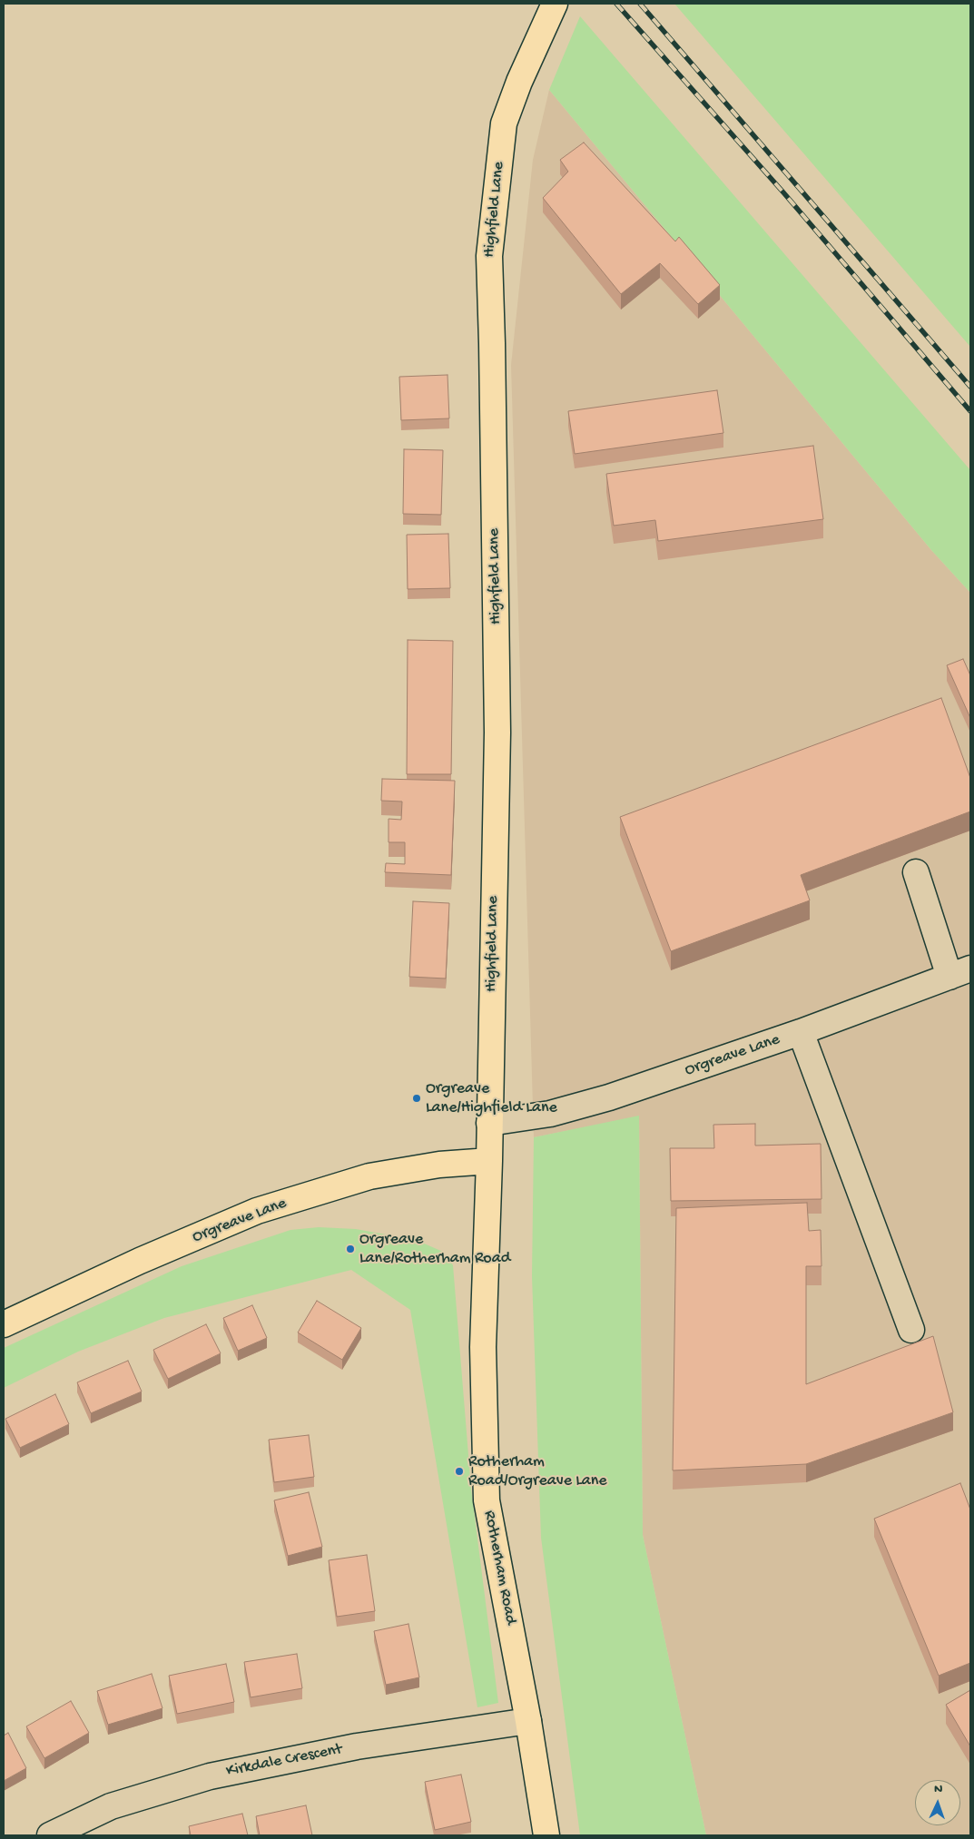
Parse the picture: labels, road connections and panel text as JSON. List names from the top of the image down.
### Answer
{
  "streets": {
    "main road": ["Highfield Lane", "Orgreave Lane", "Rotherham Road"],
    "street": ["Kirkdale Crescent"]
  },
  "crossings": [
    ["Highfield Lane", "Orgreave Lane"],
    ["Highfield Lane", "Rotherham Road"],
    ["Orgreave Lane", "Rotherham Road"],
    ["Rotherham Road", "Kirkdale Crescent"]
  ],
  "places": ["Orgreave Lane/Highfield Lane", "Orgreave Lane/Rotherham Road", "Rotherham Road/Orgreave Lane"],
  "north": "top"
}
